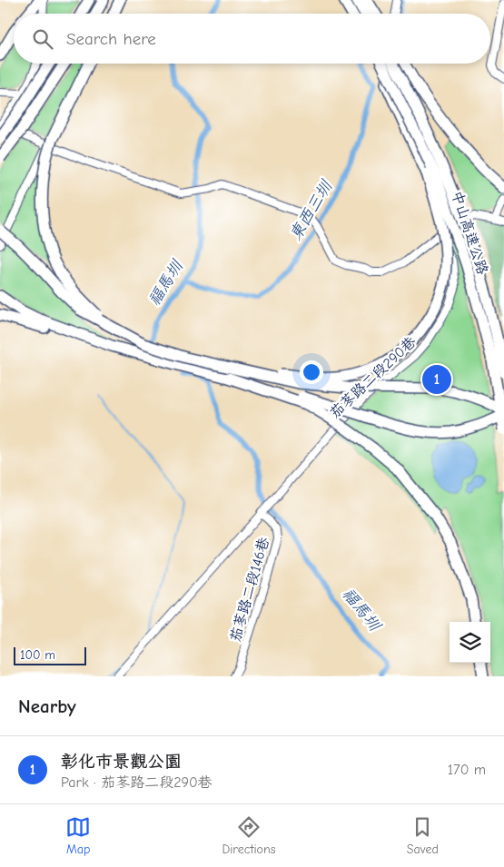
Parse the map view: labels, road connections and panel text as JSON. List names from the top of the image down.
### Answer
{
  "streets": {
    "highway": ["中山高速公路"],
    "street": ["茄苳路二段290巷", "茄苳路二段146巷"]
  },
  "crossings": [
    ["茄苳路二段290巷", "茄苳路二段146巷"]
  ],
  "water": ["東西三圳", "福馬圳"],
  "scale_bar": "100 m",
  "page": {
    "search": "Search here",
    "pins": "1",
    "scale": "100 m",
    "heading": "Nearby",
    "list": [
      {
        "mark": "1",
        "name": "彰化市景觀公園",
        "note": "Park · 茄苳路二段290巷",
        "value": "170 m"
      }
    ],
    "nav": ["Map", "Directions", "Saved"]
  }
}
